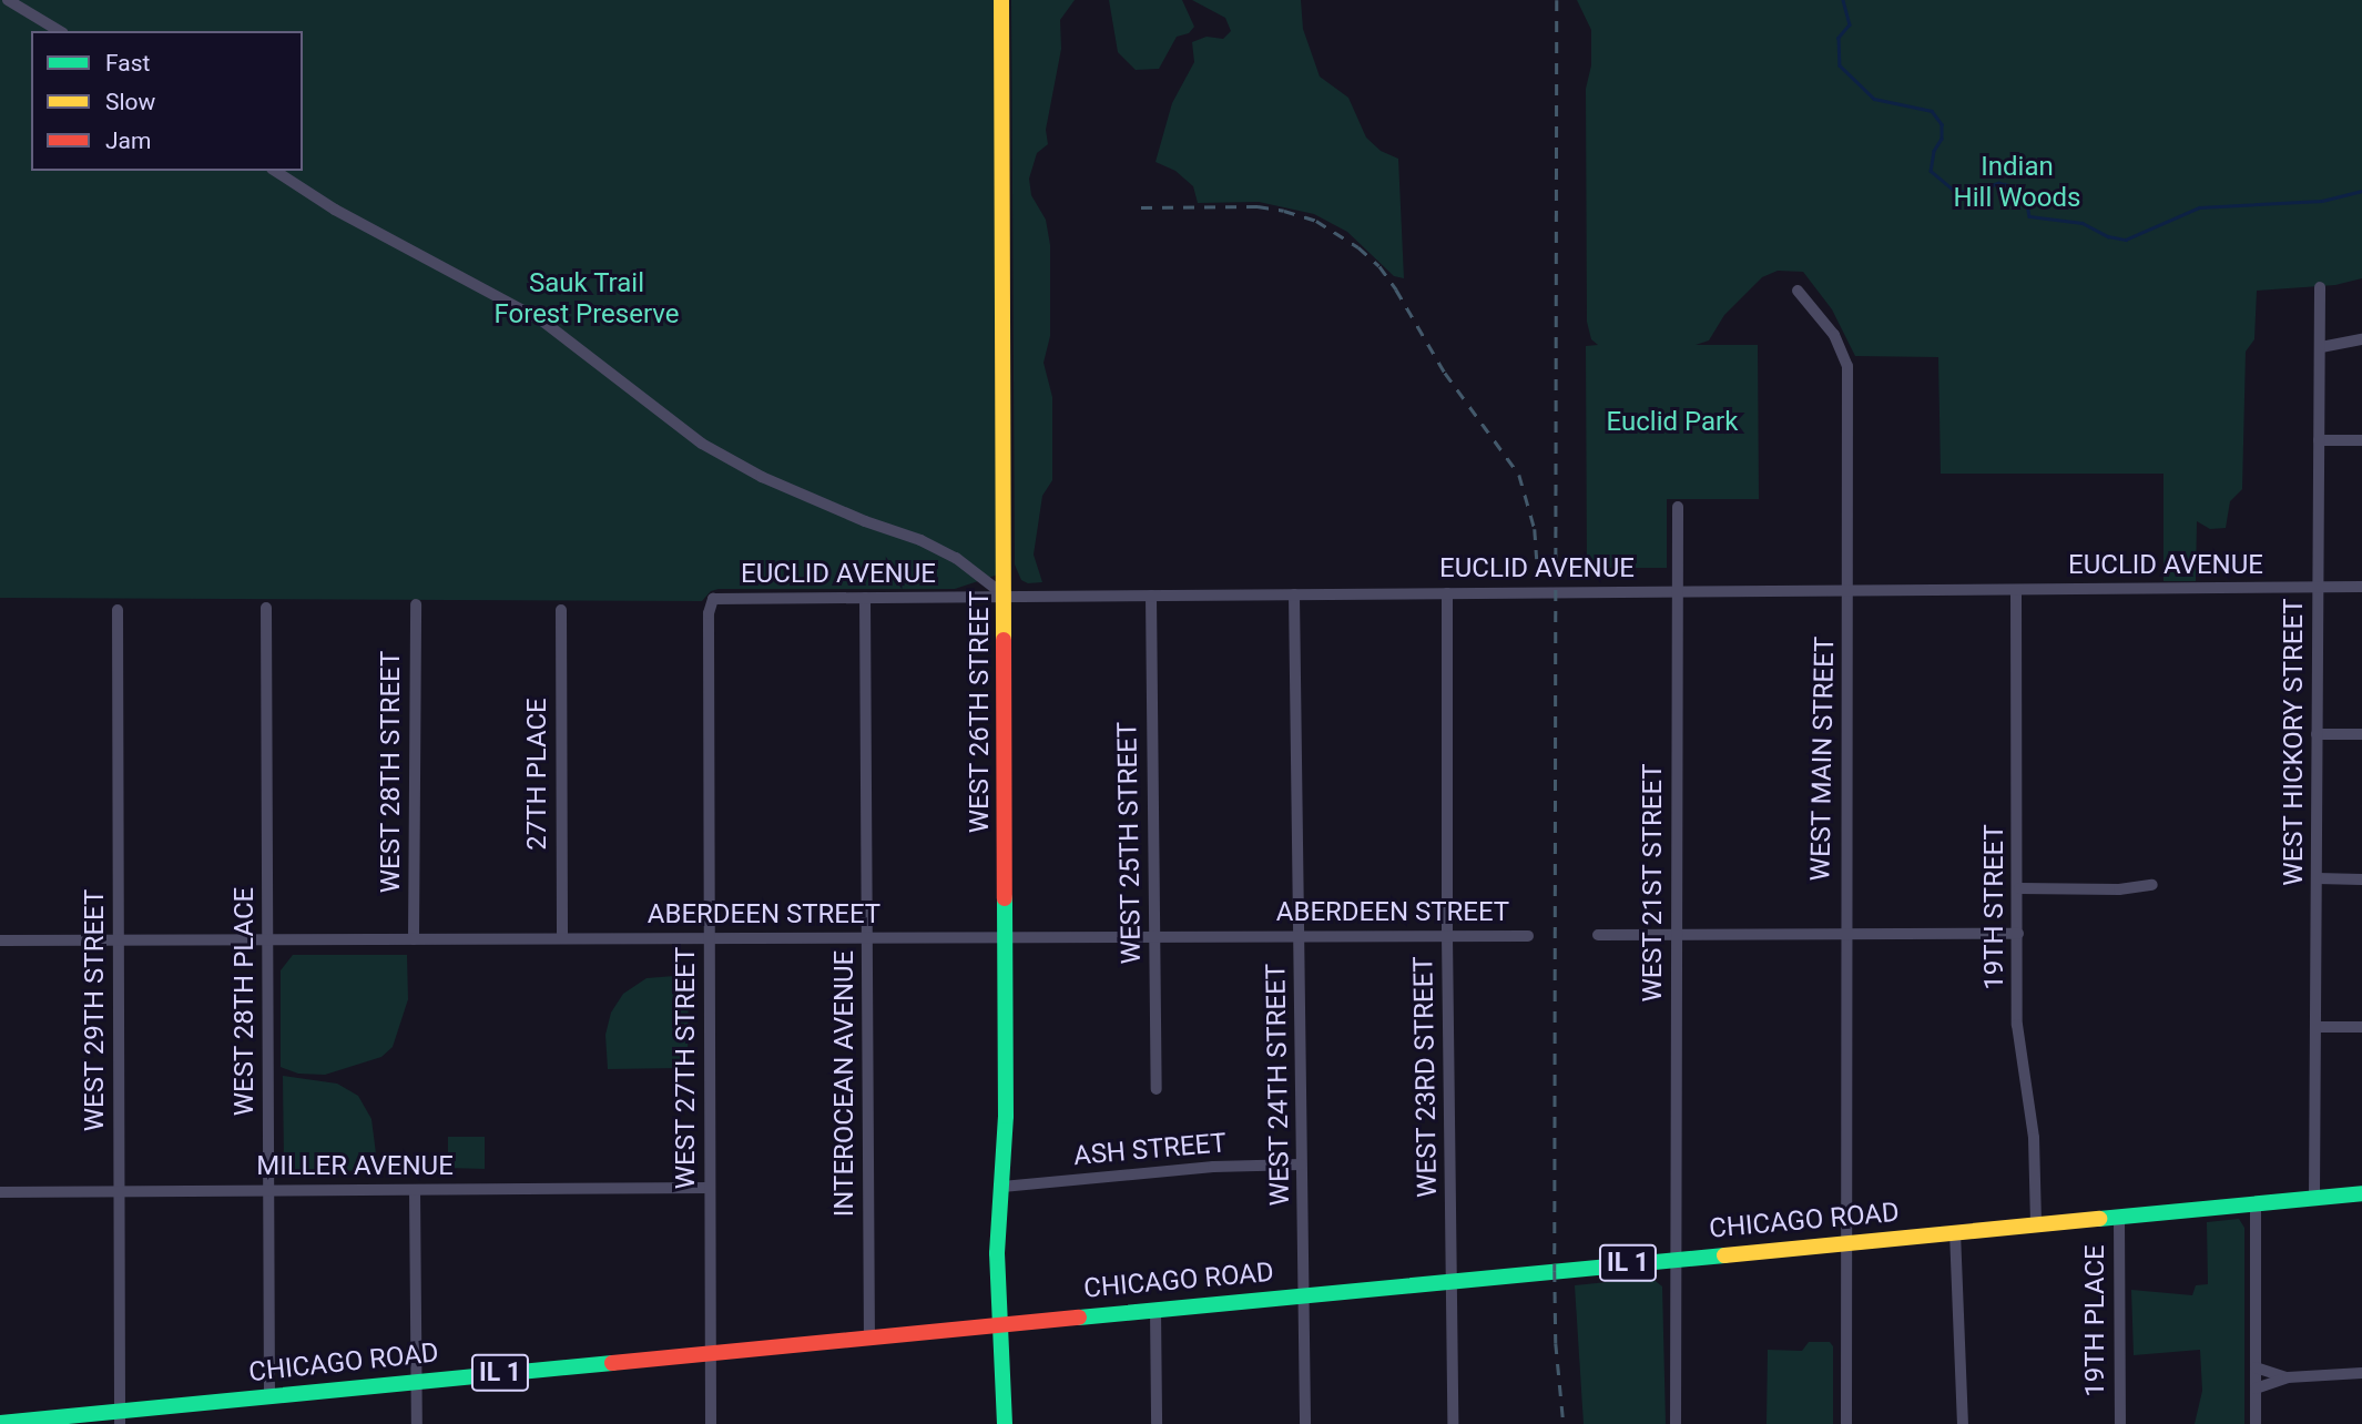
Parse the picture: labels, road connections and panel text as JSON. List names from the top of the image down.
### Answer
{
  "streets": {
    "main road": ["WEST 26TH STREET", "CHICAGO ROAD", "IL 1"],
    "street": [
      "EUCLID AVENUE",
      "WEST HICKORY STREET",
      "WEST MAIN STREET",
      "WEST 28TH STREET",
      "27TH PLACE",
      "WEST 25TH STREET",
      "WEST 21ST STREET",
      "19TH STREET",
      "ABERDEEN STREET",
      "WEST 28TH PLACE",
      "WEST 29TH STREET",
      "WEST 27TH STREET",
      "WEST 23RD STREET",
      "INTEROCEAN AVENUE",
      "WEST 24TH STREET",
      "ASH STREET",
      "MILLER AVENUE",
      "19TH PLACE"
    ]
  },
  "crossings": [
    ["EUCLID AVENUE", "WEST 26TH STREET"],
    ["EUCLID AVENUE", "WEST HICKORY STREET"],
    ["EUCLID AVENUE", "WEST MAIN STREET"],
    ["EUCLID AVENUE", "WEST 25TH STREET"],
    ["EUCLID AVENUE", "WEST 21ST STREET"],
    ["EUCLID AVENUE", "19TH STREET"],
    ["EUCLID AVENUE", "WEST 27TH STREET"],
    ["EUCLID AVENUE", "WEST 23RD STREET"],
    ["EUCLID AVENUE", "INTEROCEAN AVENUE"],
    ["EUCLID AVENUE", "WEST 24TH STREET"],
    ["WEST 26TH STREET", "ABERDEEN STREET"],
    ["WEST 26TH STREET", "ASH STREET"],
    ["WEST 26TH STREET", "CHICAGO ROAD"],
    ["WEST HICKORY STREET", "CHICAGO ROAD"],
    ["WEST MAIN STREET", "CHICAGO ROAD"],
    ["WEST 28TH STREET", "ABERDEEN STREET"],
    ["27TH PLACE", "ABERDEEN STREET"],
    ["WEST 25TH STREET", "ABERDEEN STREET"],
    ["WEST 21ST STREET", "CHICAGO ROAD"],
    ["19TH STREET", "CHICAGO ROAD"],
    ["ABERDEEN STREET", "WEST 28TH PLACE"],
    ["ABERDEEN STREET", "WEST 29TH STREET"],
    ["ABERDEEN STREET", "WEST 27TH STREET"],
    ["ABERDEEN STREET", "WEST 23RD STREET"],
    ["ABERDEEN STREET", "INTEROCEAN AVENUE"],
    ["ABERDEEN STREET", "WEST 24TH STREET"],
    ["WEST 28TH PLACE", "MILLER AVENUE"],
    ["WEST 28TH PLACE", "CHICAGO ROAD"],
    ["WEST 29TH STREET", "MILLER AVENUE"],
    ["WEST 29TH STREET", "CHICAGO ROAD"],
    ["WEST 27TH STREET", "MILLER AVENUE"],
    ["WEST 27TH STREET", "CHICAGO ROAD"],
    ["WEST 23RD STREET", "CHICAGO ROAD"],
    ["INTEROCEAN AVENUE", "CHICAGO ROAD"],
    ["WEST 24TH STREET", "ASH STREET"],
    ["WEST 24TH STREET", "CHICAGO ROAD"],
    ["CHICAGO ROAD", "19TH PLACE"]
  ],
  "parks": ["Indian Hill Woods", "Sauk Trail Forest Preserve", "Euclid Park"],
  "legend": ["Fast", "Slow", "Jam"]
}
